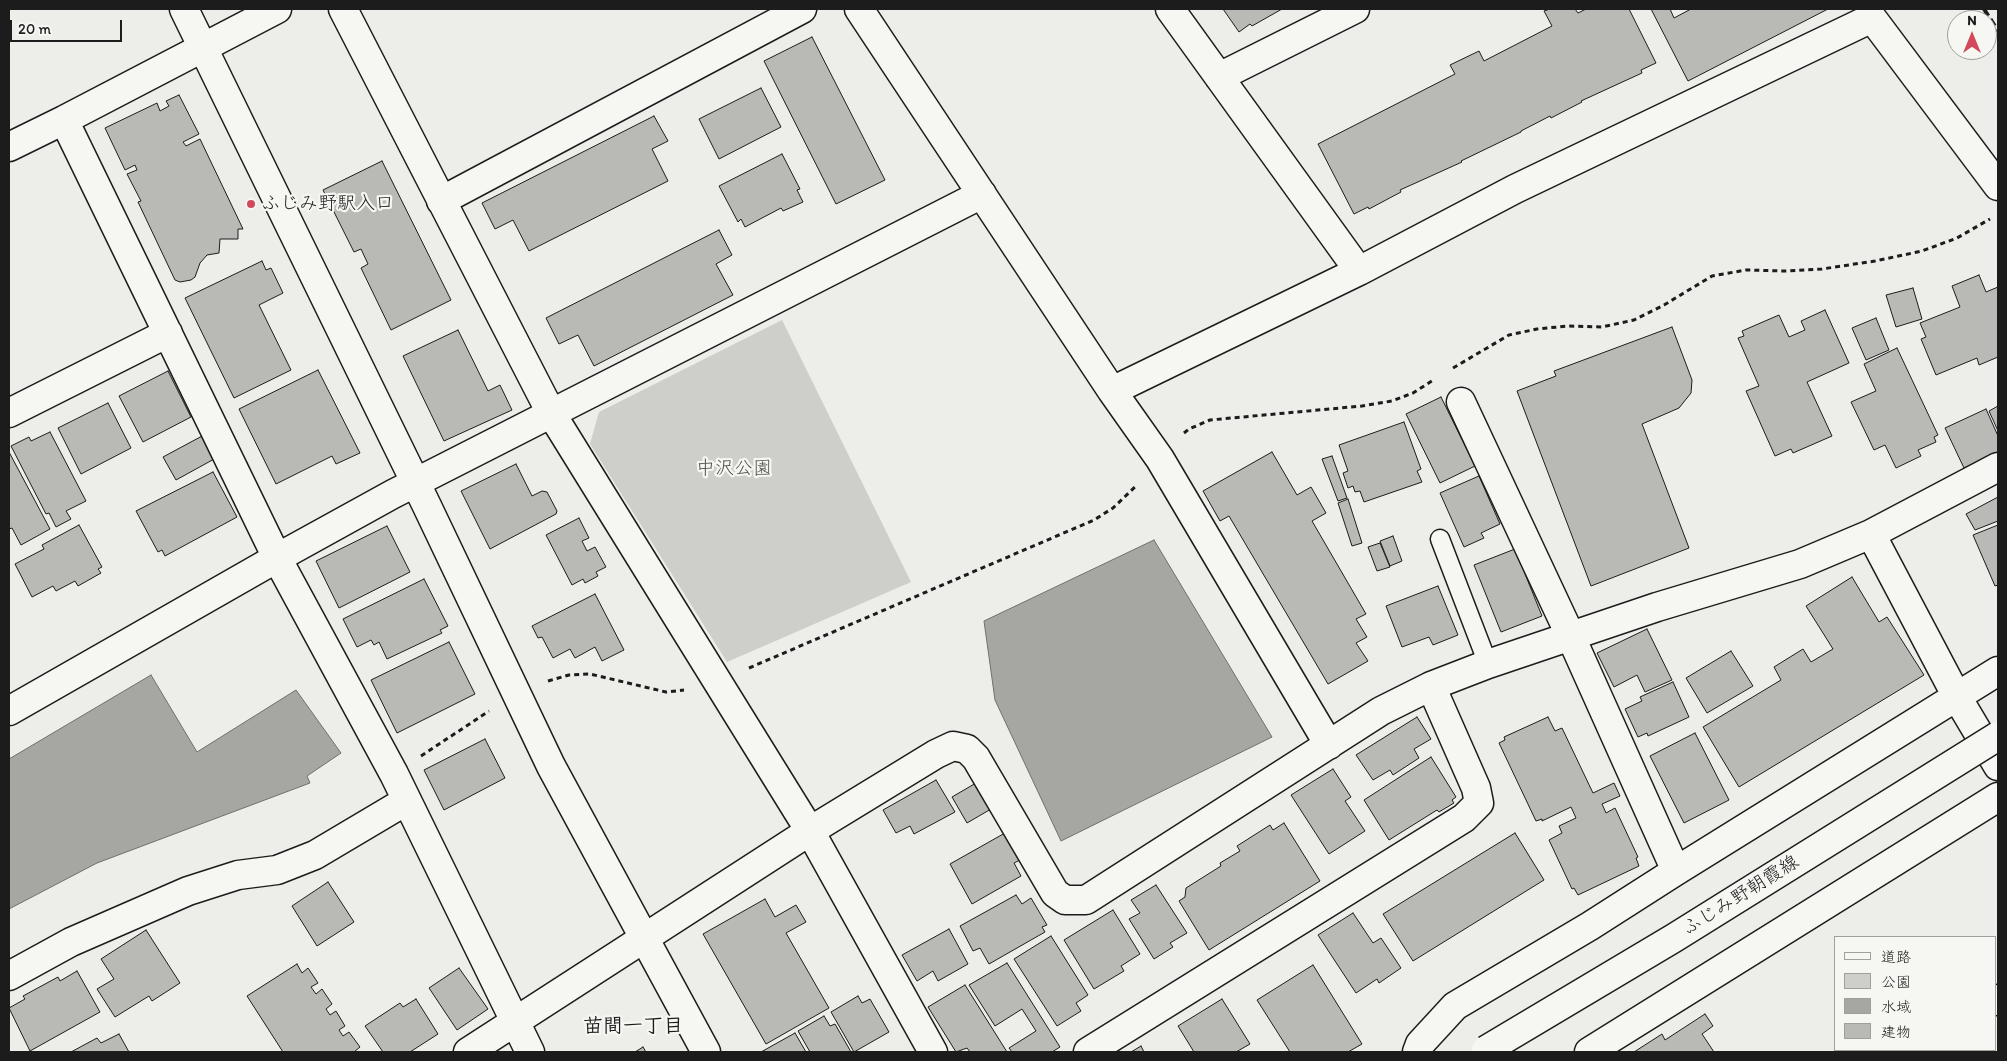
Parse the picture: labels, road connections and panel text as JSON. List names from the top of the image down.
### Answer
{
  "streets": {
    "street": ["ふじみ野朝霞線"]
  },
  "districts": ["苗間一丁目"],
  "parks": ["中沢公園"],
  "places": ["ふじみ野駅入口"],
  "legend": [
    "道路",
    "公園",
    "水域",
    "建物"
  ],
  "scale_bar": "20 m",
  "north": "top"
}
